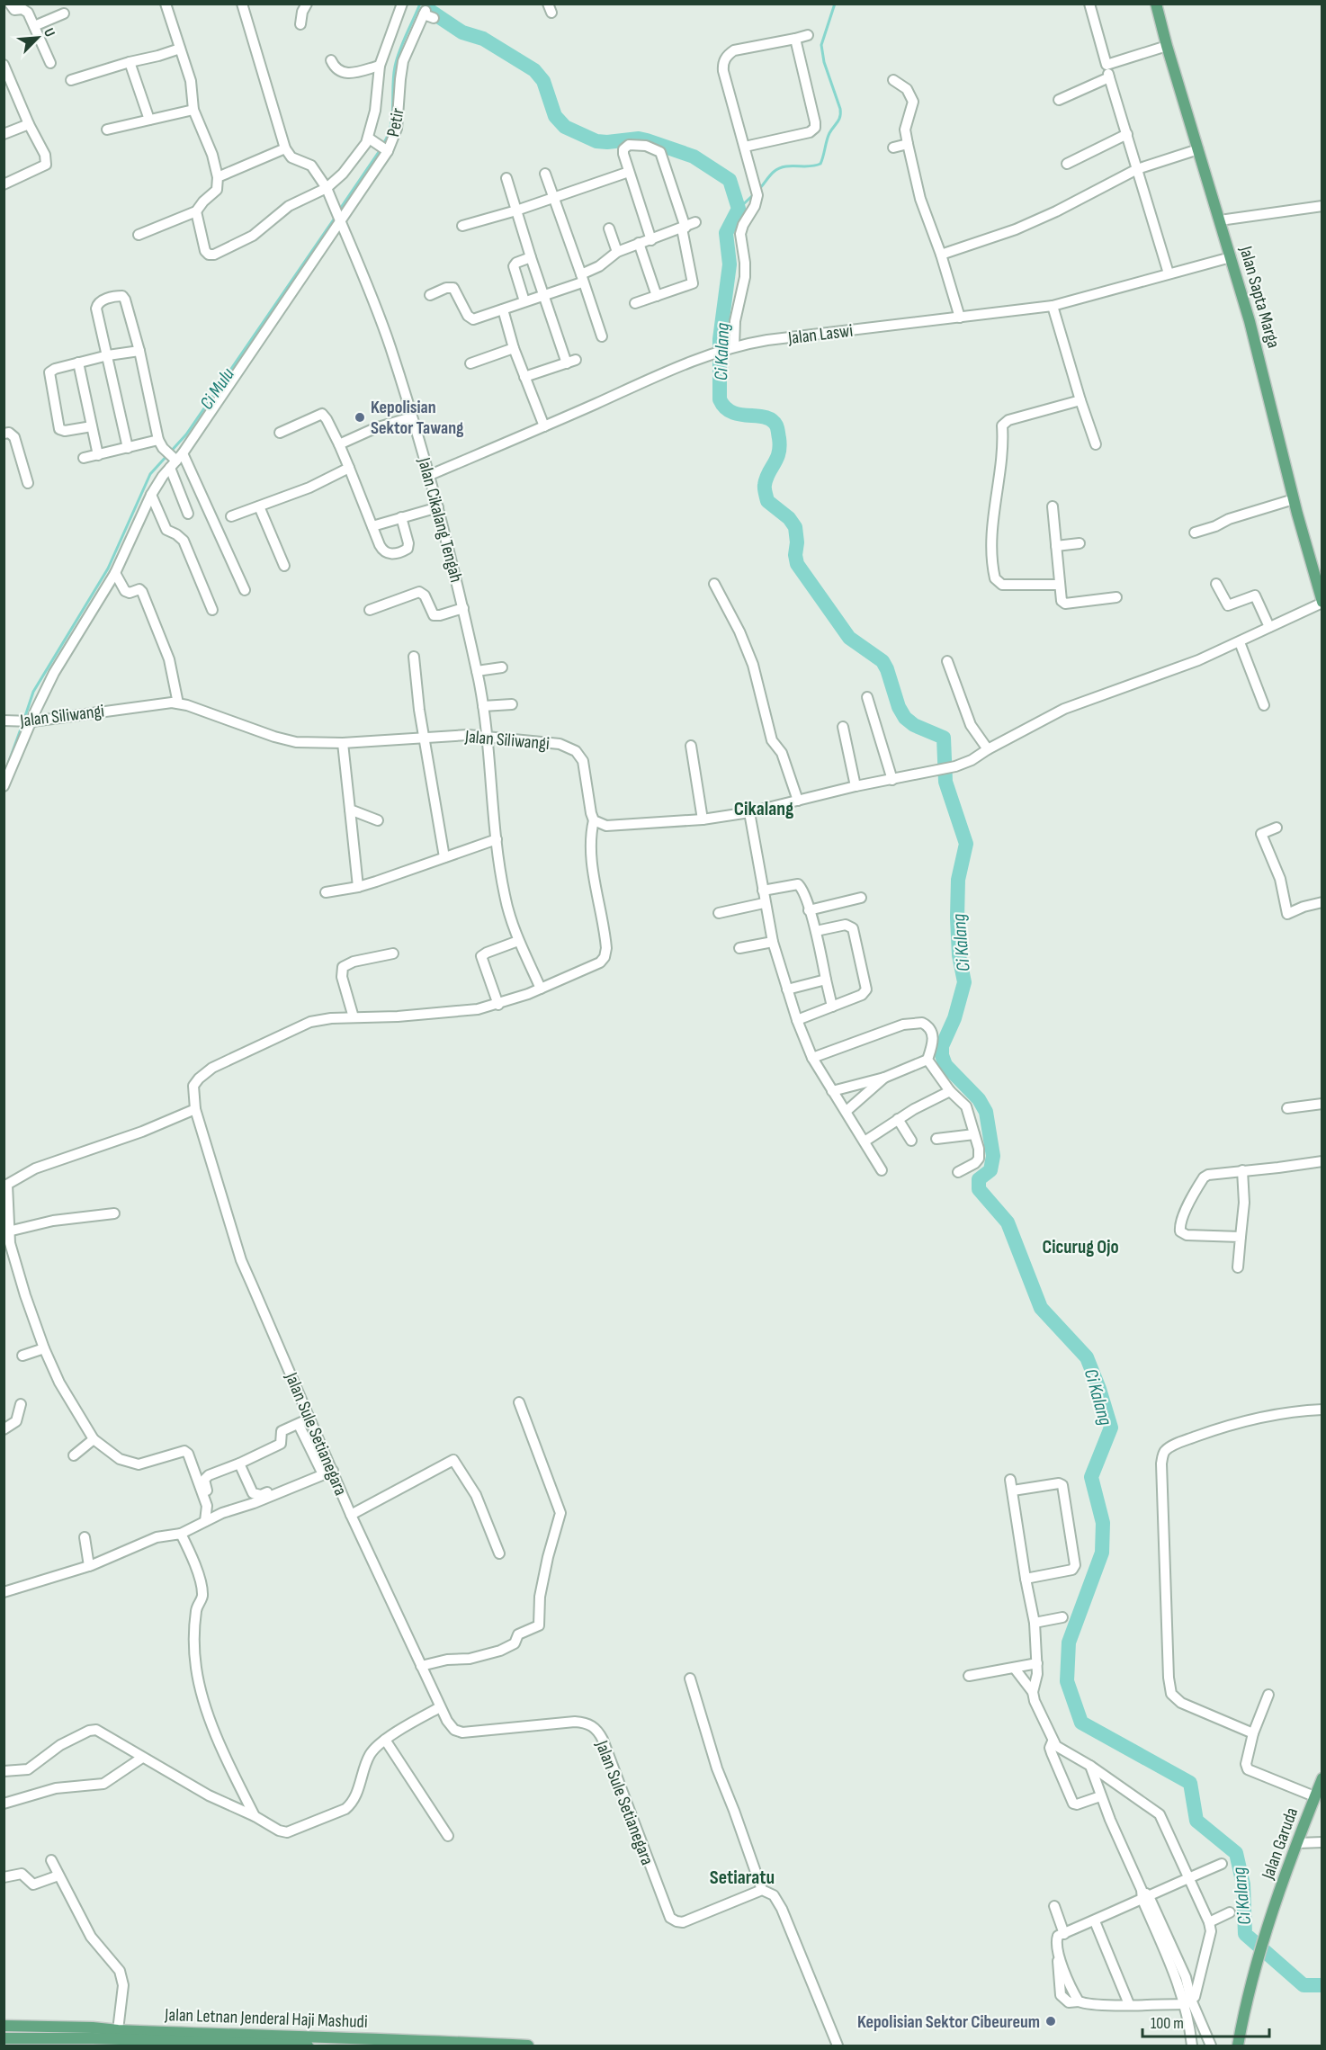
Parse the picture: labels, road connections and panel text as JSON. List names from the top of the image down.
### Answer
{
  "streets": {
    "main road": ["Jalan Sapta Marga", "Jalan Garuda", "Jalan Letnan Jenderal Haji Mashudi"],
    "street": [
      "Petir",
      "Jalan Laswi",
      "Jalan Cikalang Tengah",
      "Jalan Siliwangi",
      "Jalan Sule Setianegara"
    ]
  },
  "crossings": [
    ["Petir", "Jalan Cikalang Tengah"],
    ["Petir", "Jalan Siliwangi"],
    ["Jalan Sapta Marga", "Jalan Laswi"],
    ["Jalan Laswi", "Jalan Cikalang Tengah"],
    ["Jalan Cikalang Tengah", "Jalan Siliwangi"],
    ["Jalan Cikalang Tengah", "Jalan Sule Setianegara"],
    ["Jalan Siliwangi", "Jalan Sule Setianegara"]
  ],
  "districts": ["Cikalang", "Cicurug Ojo", "Setiaratu"],
  "water": ["Ci Kalang", "Ci Mulu"],
  "places": ["Kepolisian Sektor Tawang", "Kepolisian Sektor Cibeureum"],
  "scale_bar": "100 m",
  "north": "top right"
}
